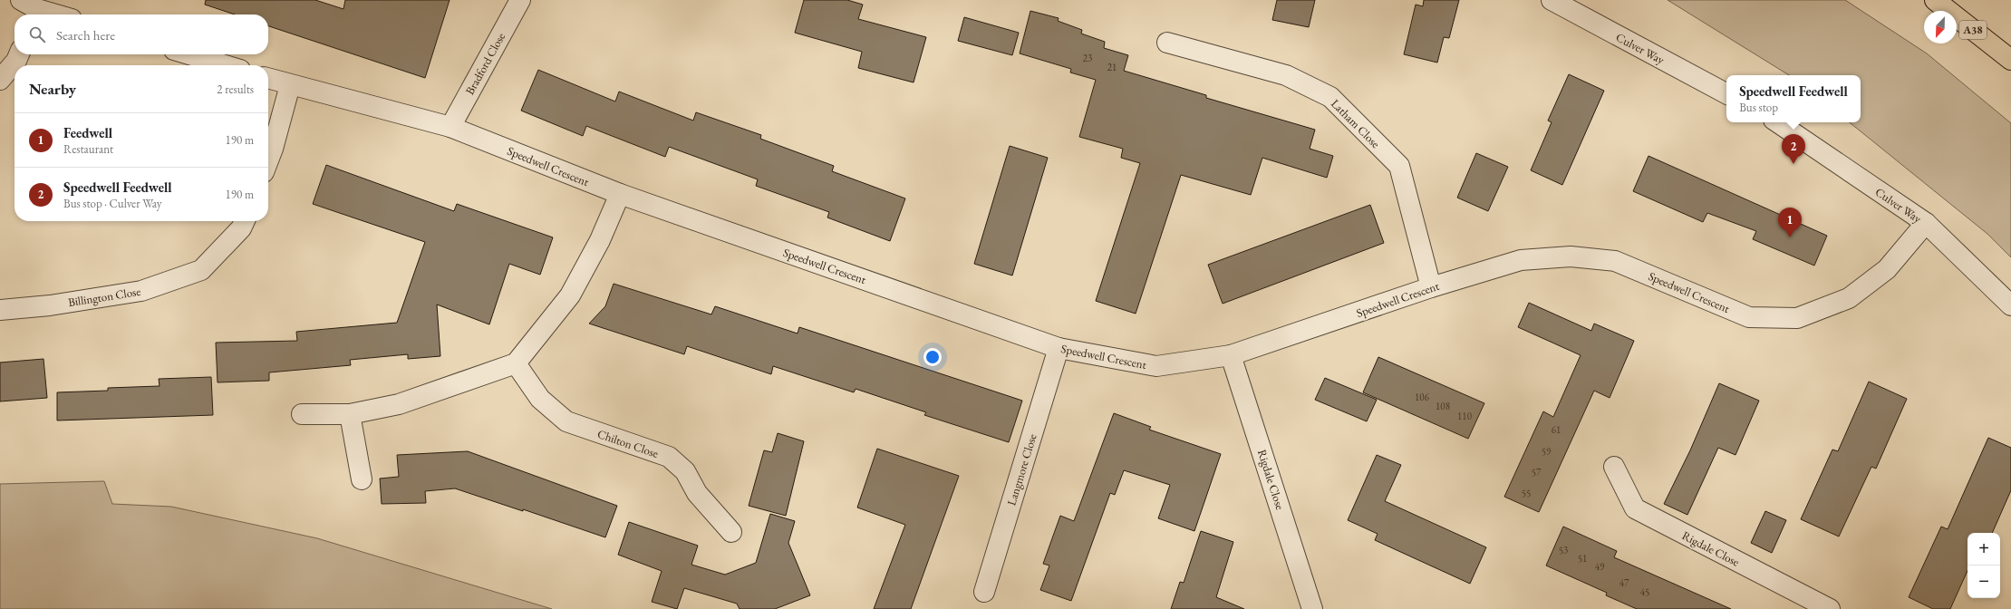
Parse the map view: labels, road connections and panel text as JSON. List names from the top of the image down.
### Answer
{
  "streets": {
    "highway": ["A38"],
    "street": [
      "Culver Way",
      "Bradford Close",
      "Latham Close",
      "Speedwell Crescent",
      "Billington Close",
      "Chilton Close",
      "Langmore Close",
      "Rigdale Close"
    ]
  },
  "crossings": [
    ["Culver Way", "Speedwell Crescent"],
    ["Bradford Close", "Speedwell Crescent"],
    ["Latham Close", "Speedwell Crescent"],
    ["Speedwell Crescent", "Langmore Close"],
    ["Speedwell Crescent", "Rigdale Close"]
  ],
  "house_numbers": [
    "23",
    "21",
    "106",
    "108",
    "110",
    "61",
    "59",
    "57",
    "55",
    "53",
    "51",
    "49",
    "47",
    "45"
  ],
  "north": "bottom left",
  "page": {
    "search": "Search here",
    "heading": ["Nearby", "2 results"],
    "popup": ["Speedwell Feedwell", "Bus stop"],
    "list": [
      {
        "mark": "1",
        "name": "Feedwell",
        "note": "Restaurant",
        "value": "190 m"
      },
      {
        "mark": "2",
        "name": "Speedwell Feedwell",
        "note": "Bus stop · Culver Way",
        "value": "190 m"
      }
    ],
    "pins": ["2", "1"],
    "map_buttons": ["+", "−"]
  }
}
